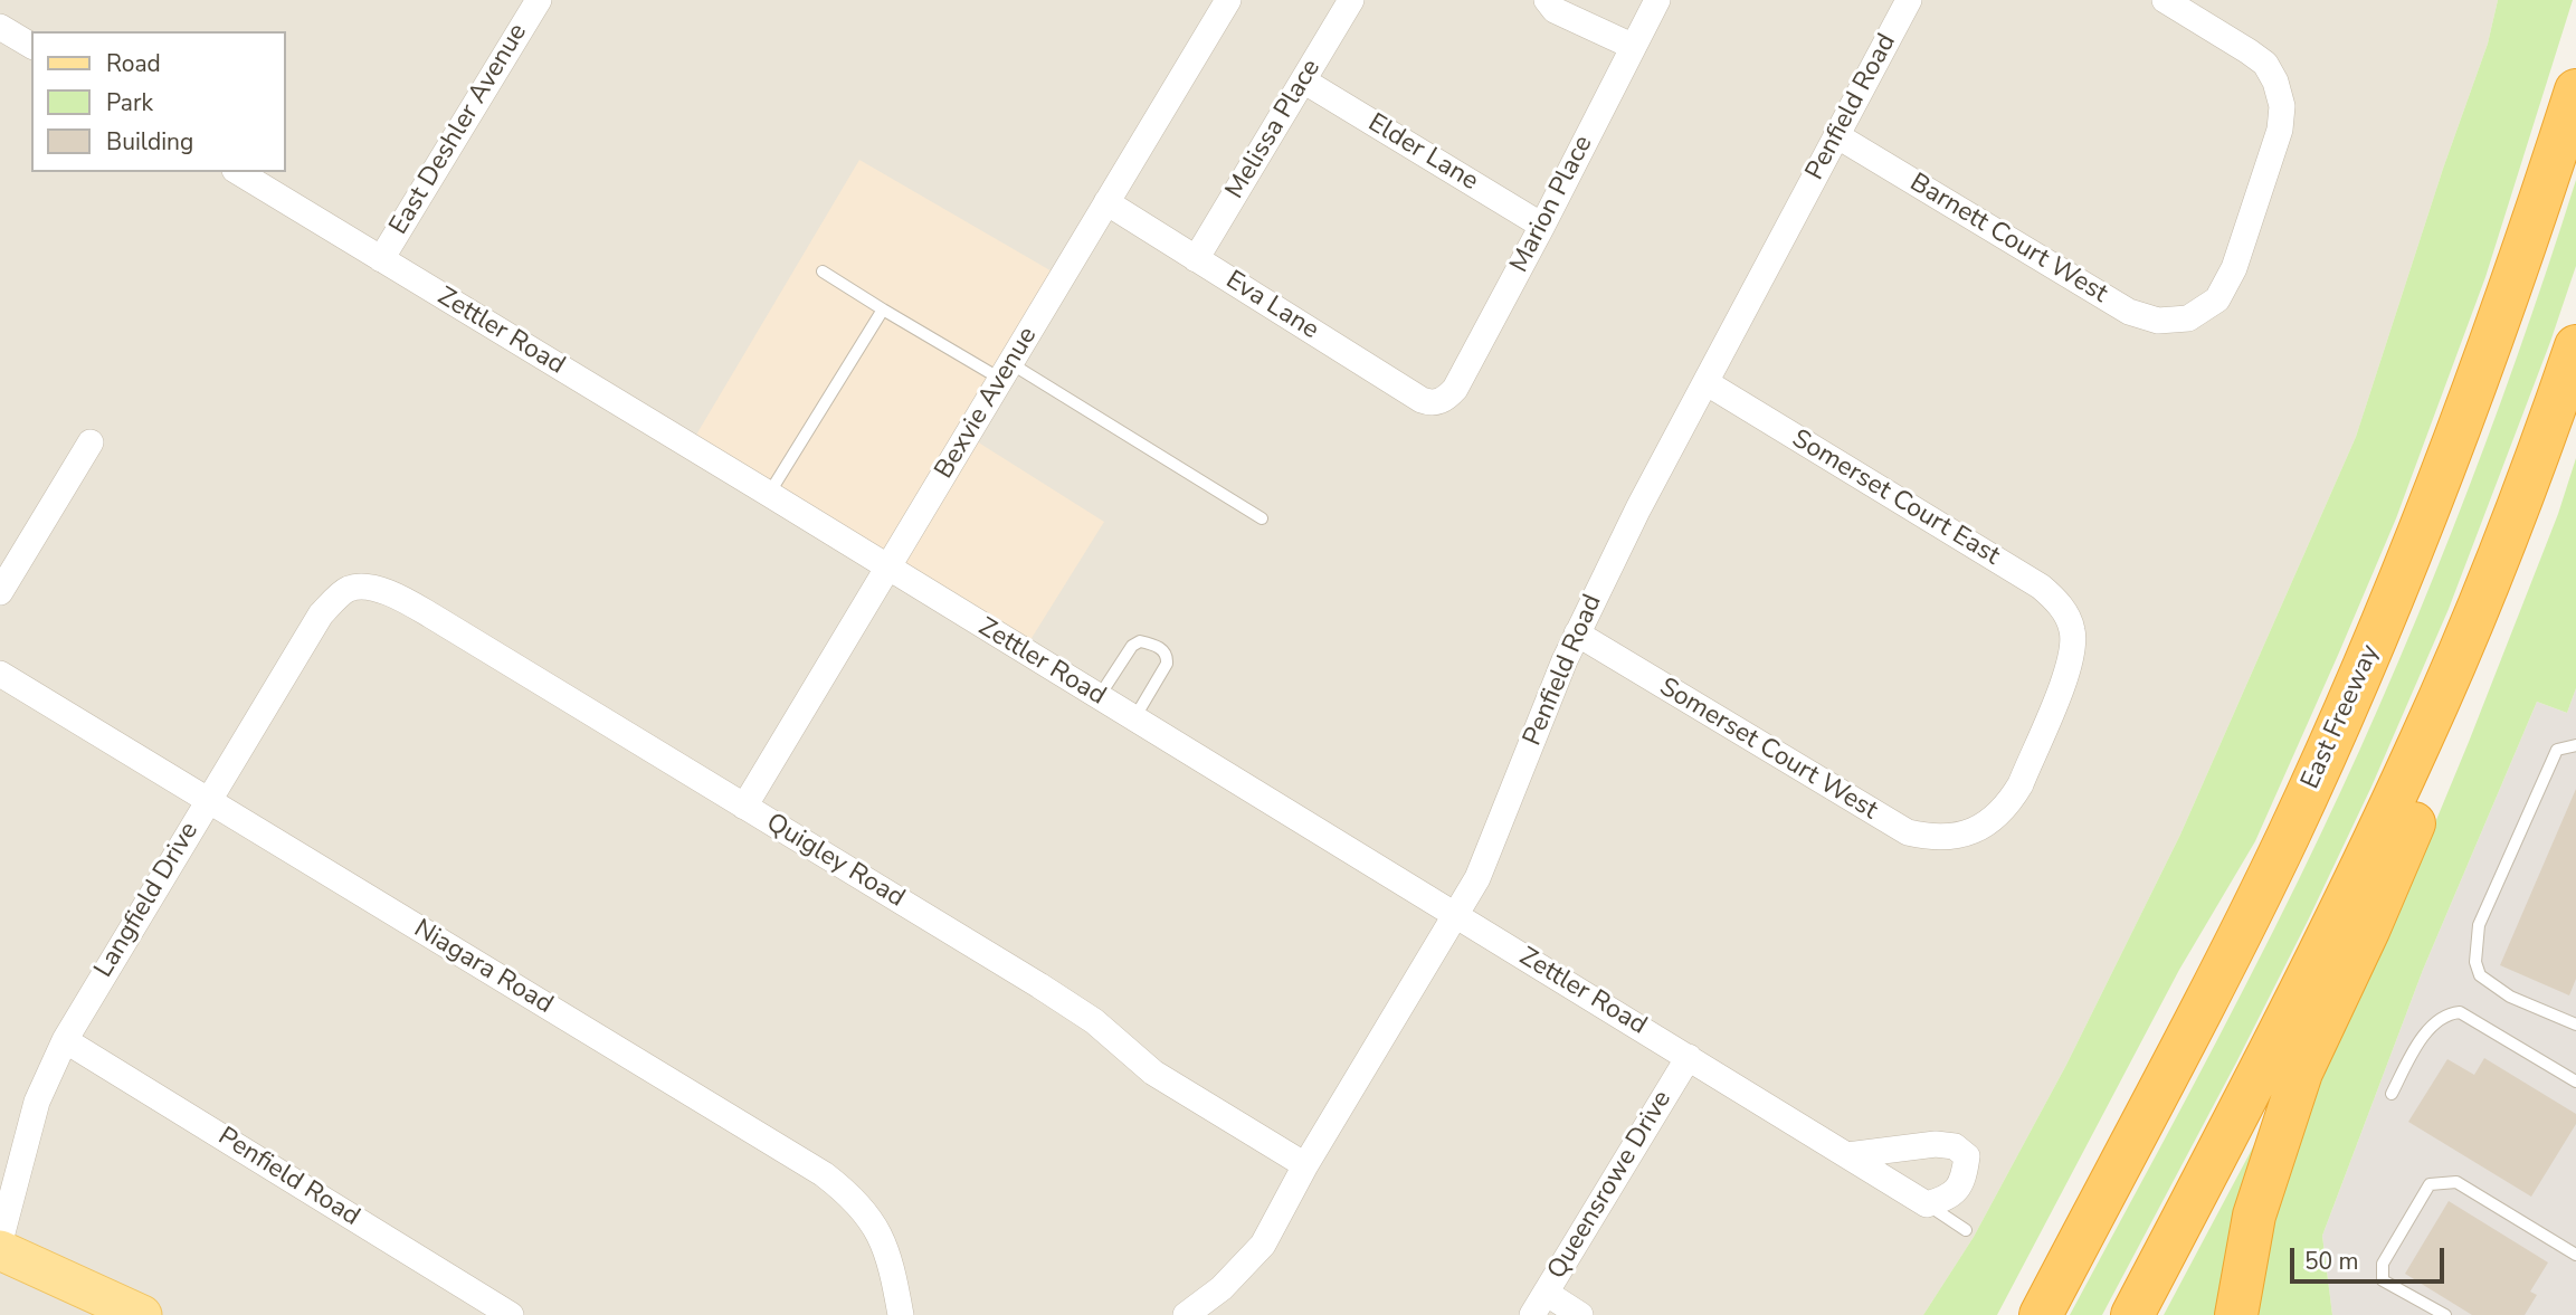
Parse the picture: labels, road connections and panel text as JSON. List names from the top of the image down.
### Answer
{
  "streets": {
    "highway": ["East Freeway"],
    "street": [
      "Penfield Road",
      "East Deshler Avenue",
      "Melissa Place",
      "Elder Lane",
      "Marion Place",
      "Barnett Court West",
      "Eva Lane",
      "Zettler Road",
      "Bexvie Avenue",
      "Somerset Court East",
      "Somerset Court West",
      "Quigley Road",
      "Langfield Drive",
      "Niagara Road",
      "Queensrowe Drive"
    ]
  },
  "crossings": [
    ["Penfield Road", "Barnett Court West"],
    ["Penfield Road", "Zettler Road"],
    ["Penfield Road", "Somerset Court East"],
    ["Penfield Road", "Somerset Court West"],
    ["Penfield Road", "Quigley Road"],
    ["Penfield Road", "Langfield Drive"],
    ["East Deshler Avenue", "Zettler Road"],
    ["Melissa Place", "Elder Lane"],
    ["Melissa Place", "Eva Lane"],
    ["Elder Lane", "Marion Place"],
    ["Marion Place", "Eva Lane"],
    ["Eva Lane", "Bexvie Avenue"],
    ["Zettler Road", "Bexvie Avenue"],
    ["Zettler Road", "Queensrowe Drive"],
    ["Bexvie Avenue", "Quigley Road"],
    ["Somerset Court East", "Somerset Court West"],
    ["Quigley Road", "Langfield Drive"],
    ["Langfield Drive", "Niagara Road"]
  ],
  "legend": ["Road", "Park", "Building"],
  "scale_bar": "50 m"
}
